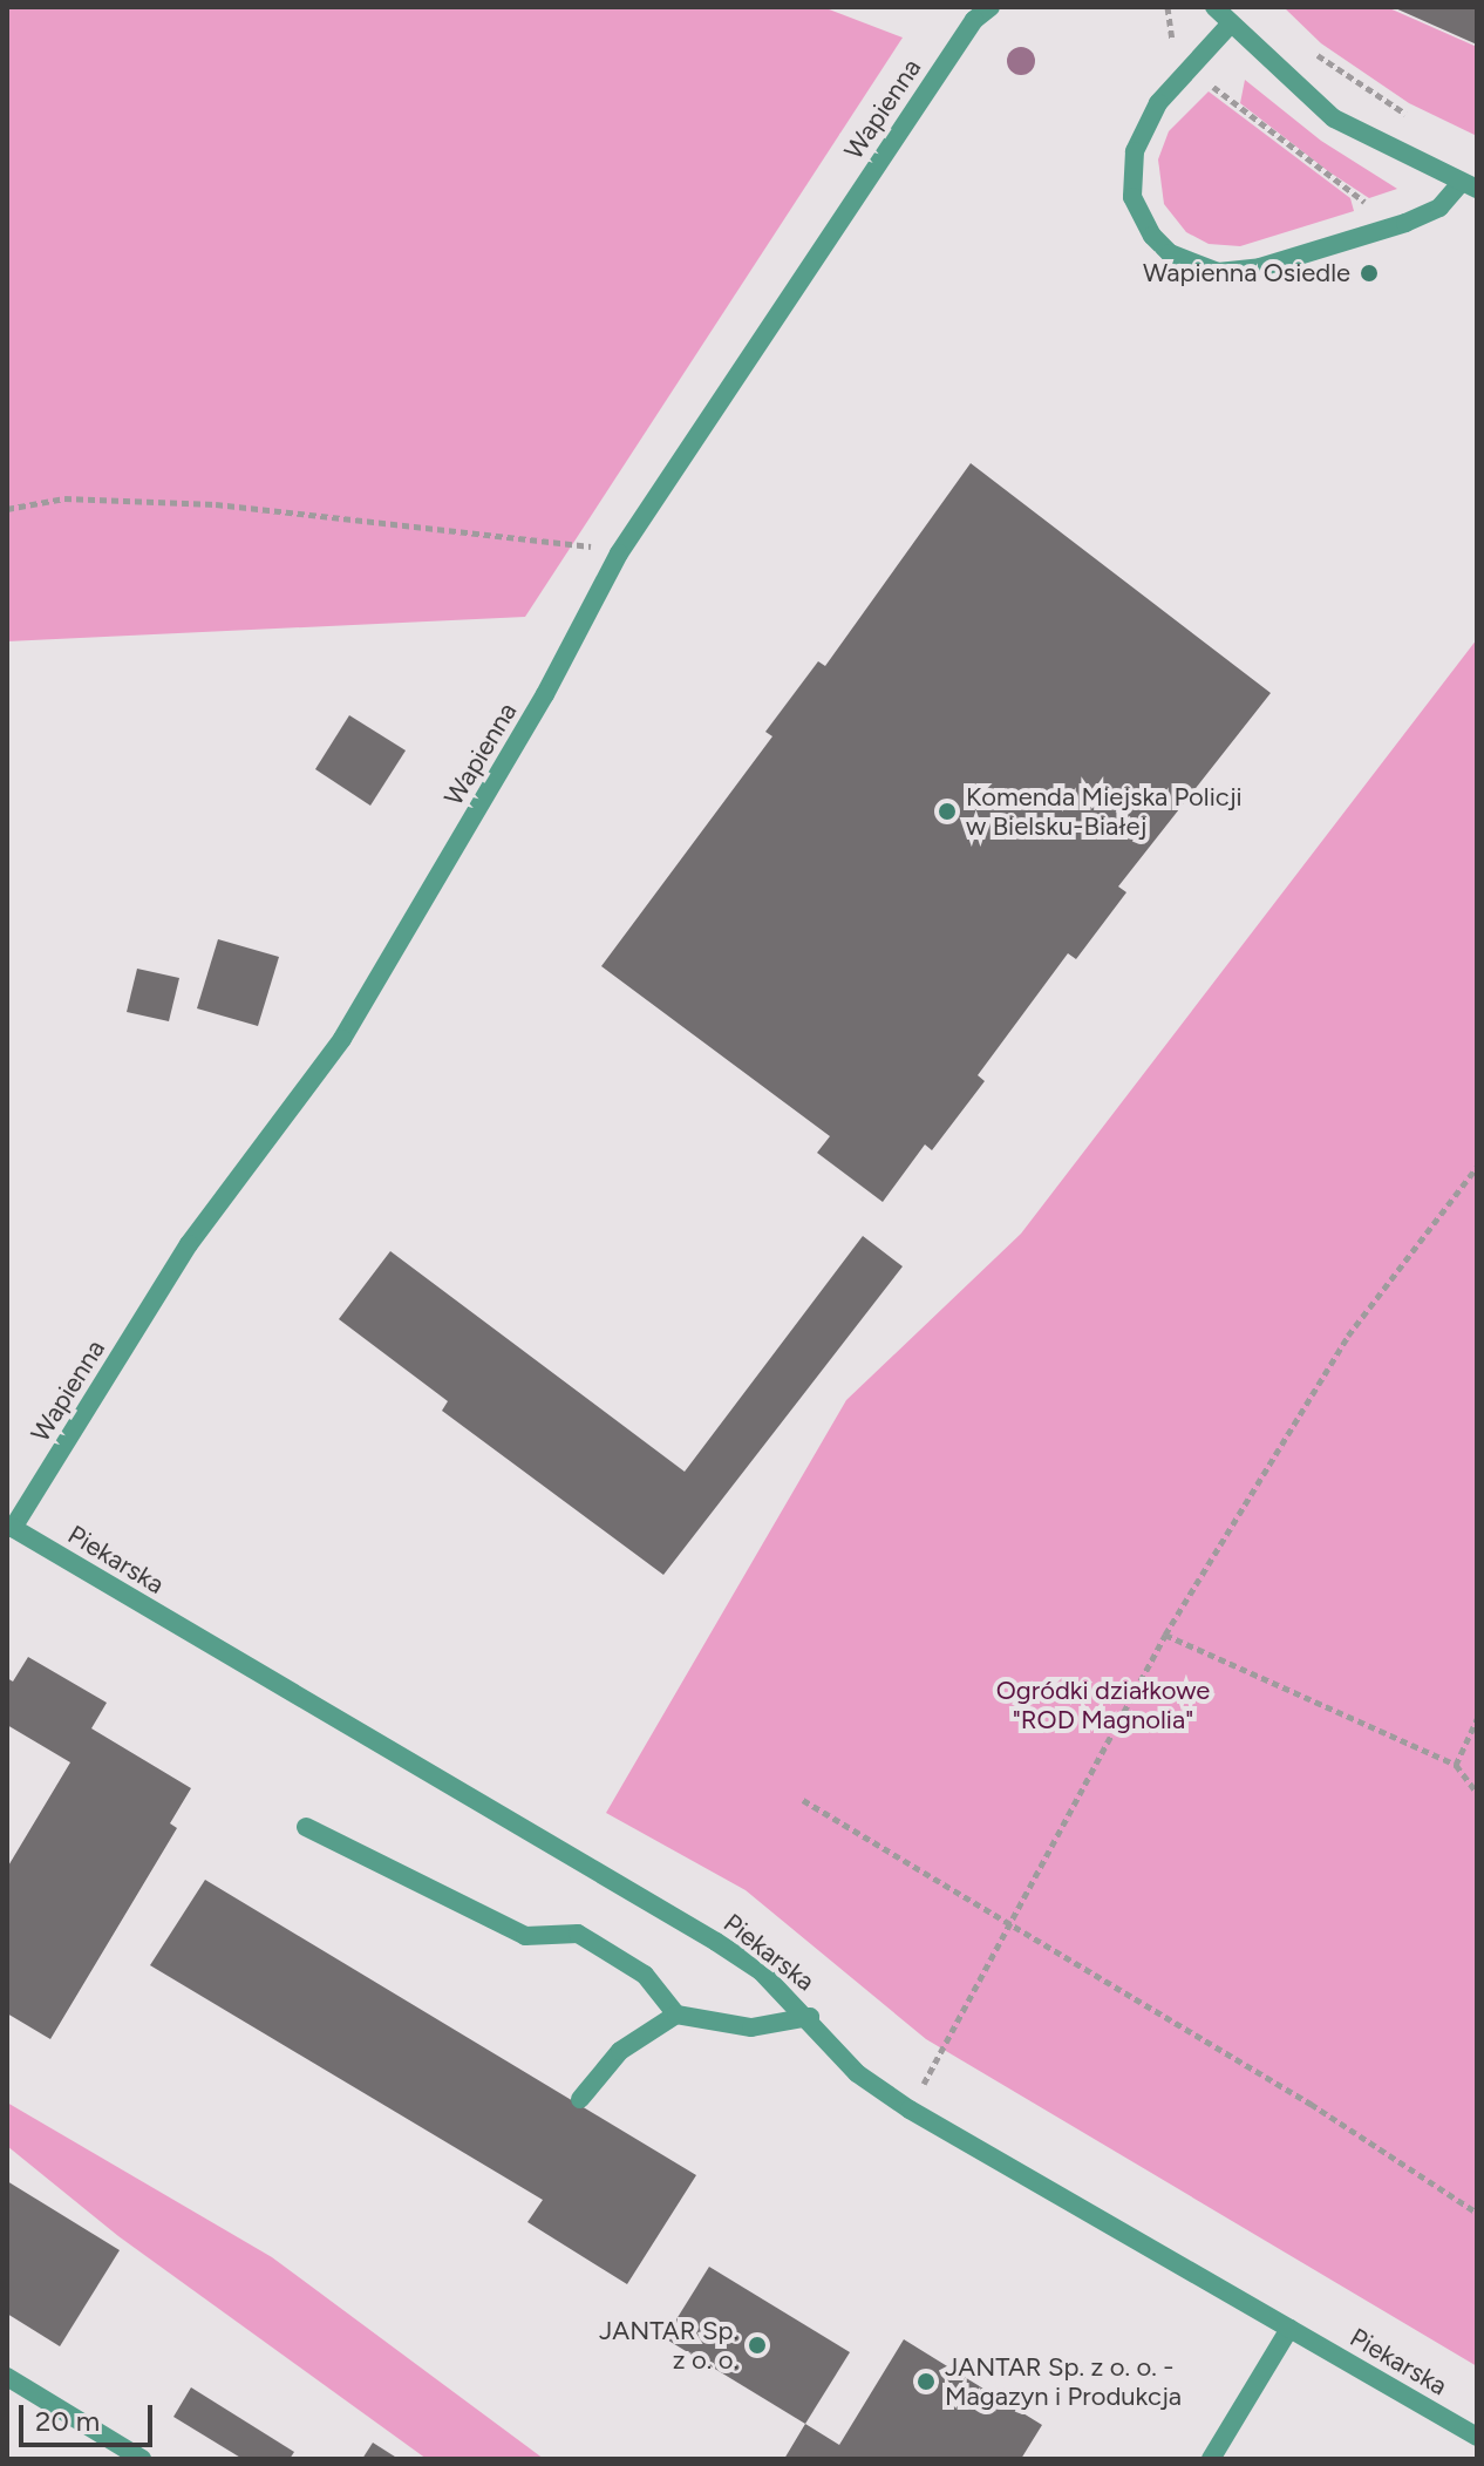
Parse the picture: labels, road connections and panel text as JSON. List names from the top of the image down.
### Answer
{
  "streets": {
    "street": ["Wapienna", "Piekarska"]
  },
  "crossings": [
    ["Wapienna", "Piekarska"]
  ],
  "parks": ["Ogródki działkowe \"ROD Magnolia\""],
  "places": [
    "Wapienna Osiedle",
    "Komenda Miejska Policji w Bielsku-Białej",
    "JANTAR Sp. z o. o.",
    "JANTAR Sp. z o. o. - Magazyn i Produkcja"
  ],
  "scale_bar": "20 m"
}
